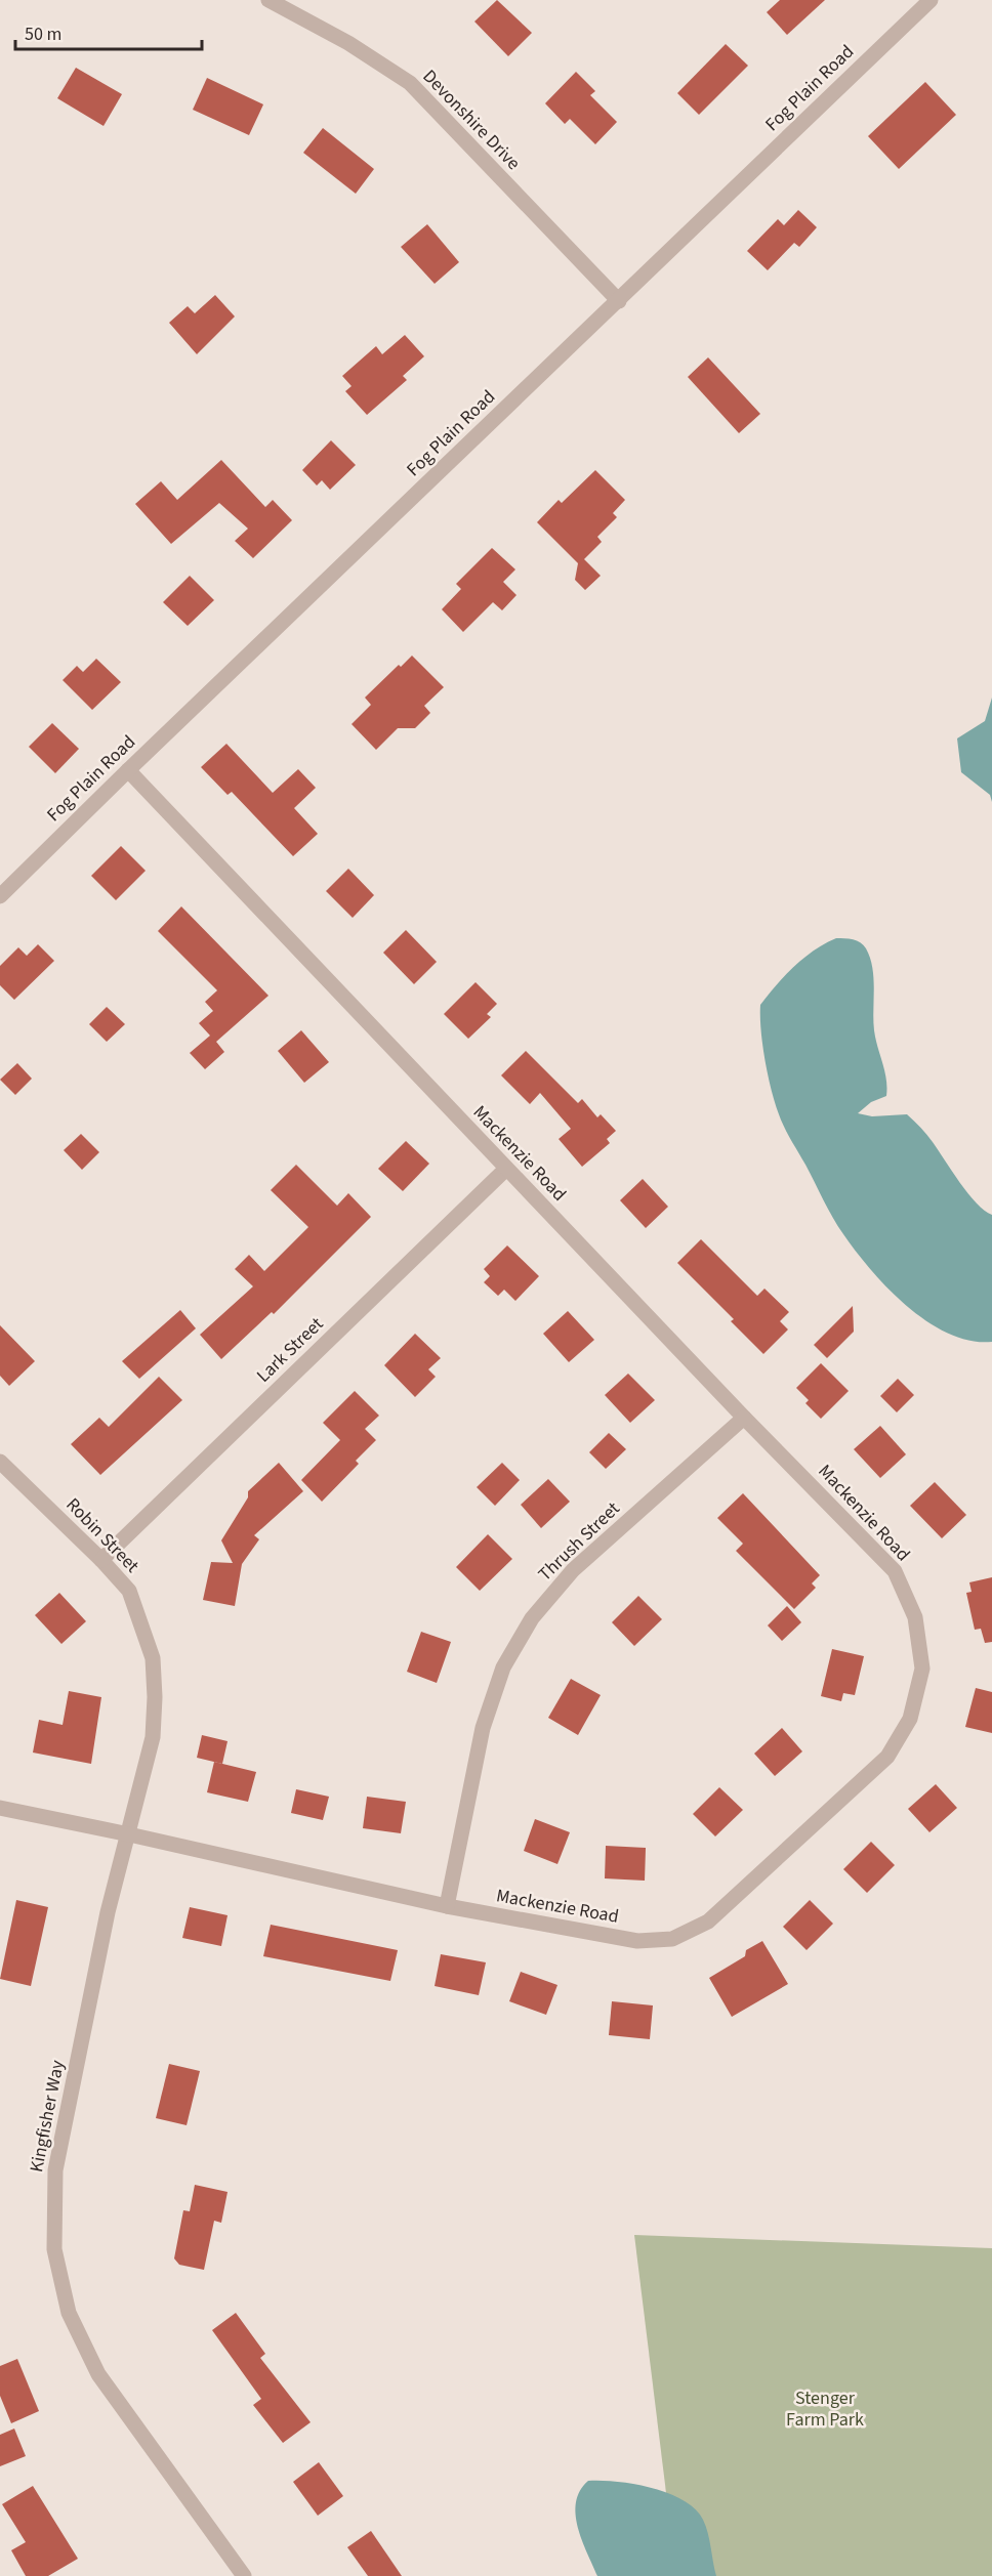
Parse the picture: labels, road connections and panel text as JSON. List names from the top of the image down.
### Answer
{
  "streets": {
    "street": [
      "Fog Plain Road",
      "Devonshire Drive",
      "Mackenzie Road",
      "Lark Street",
      "Robin Street",
      "Thrush Street",
      "Kingfisher Way"
    ]
  },
  "crossings": [
    ["Fog Plain Road", "Devonshire Drive"],
    ["Fog Plain Road", "Mackenzie Road"],
    ["Mackenzie Road", "Lark Street"],
    ["Mackenzie Road", "Robin Street"],
    ["Mackenzie Road", "Thrush Street"],
    ["Mackenzie Road", "Kingfisher Way"],
    ["Lark Street", "Robin Street"],
    ["Robin Street", "Kingfisher Way"]
  ],
  "parks": ["Stenger Farm Park"],
  "scale_bar": "50 m"
}
